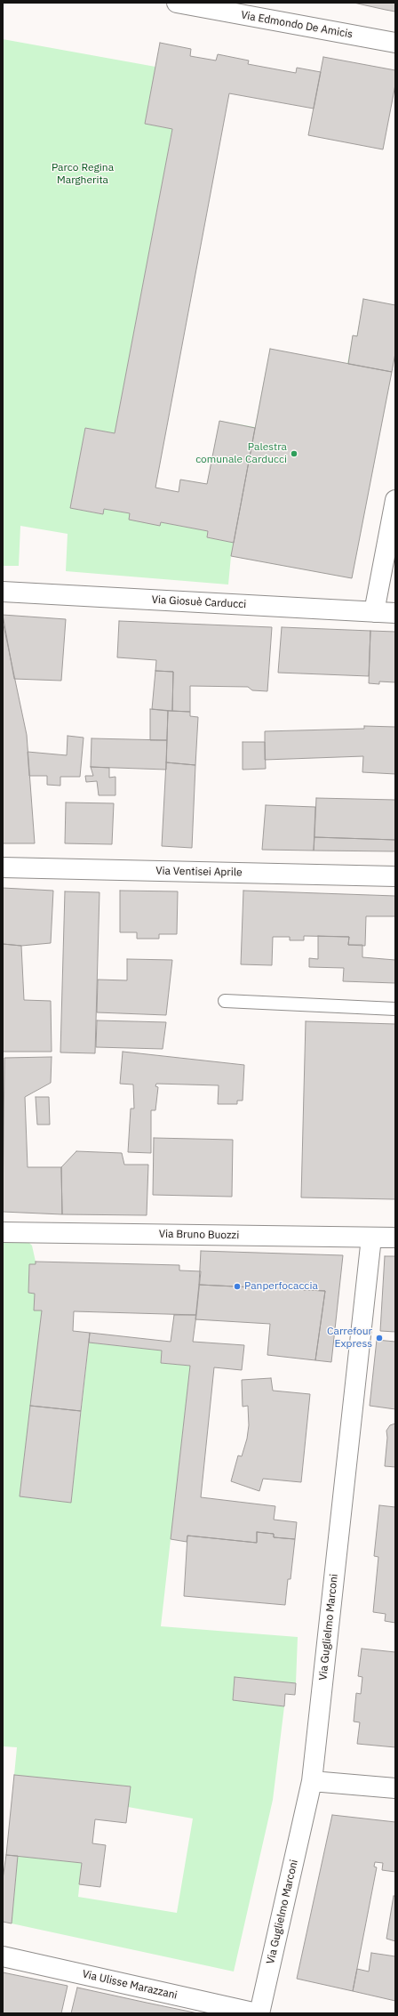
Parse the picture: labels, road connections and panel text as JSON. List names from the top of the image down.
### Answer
{
  "streets": {
    "street": [
      "Via Edmondo De Amicis",
      "Via Giosuè Carducci",
      "Via Ventisei Aprile",
      "Via Bruno Buozzi",
      "Via Guglielmo Marconi",
      "Via Ulisse Marazzani"
    ]
  },
  "crossings": [
    ["Via Bruno Buozzi", "Via Guglielmo Marconi"]
  ],
  "parks": ["Parco Regina Margherita"],
  "places": ["Palestra comunale Carducci", "Panperfocaccia", "Carrefour Express"]
}
